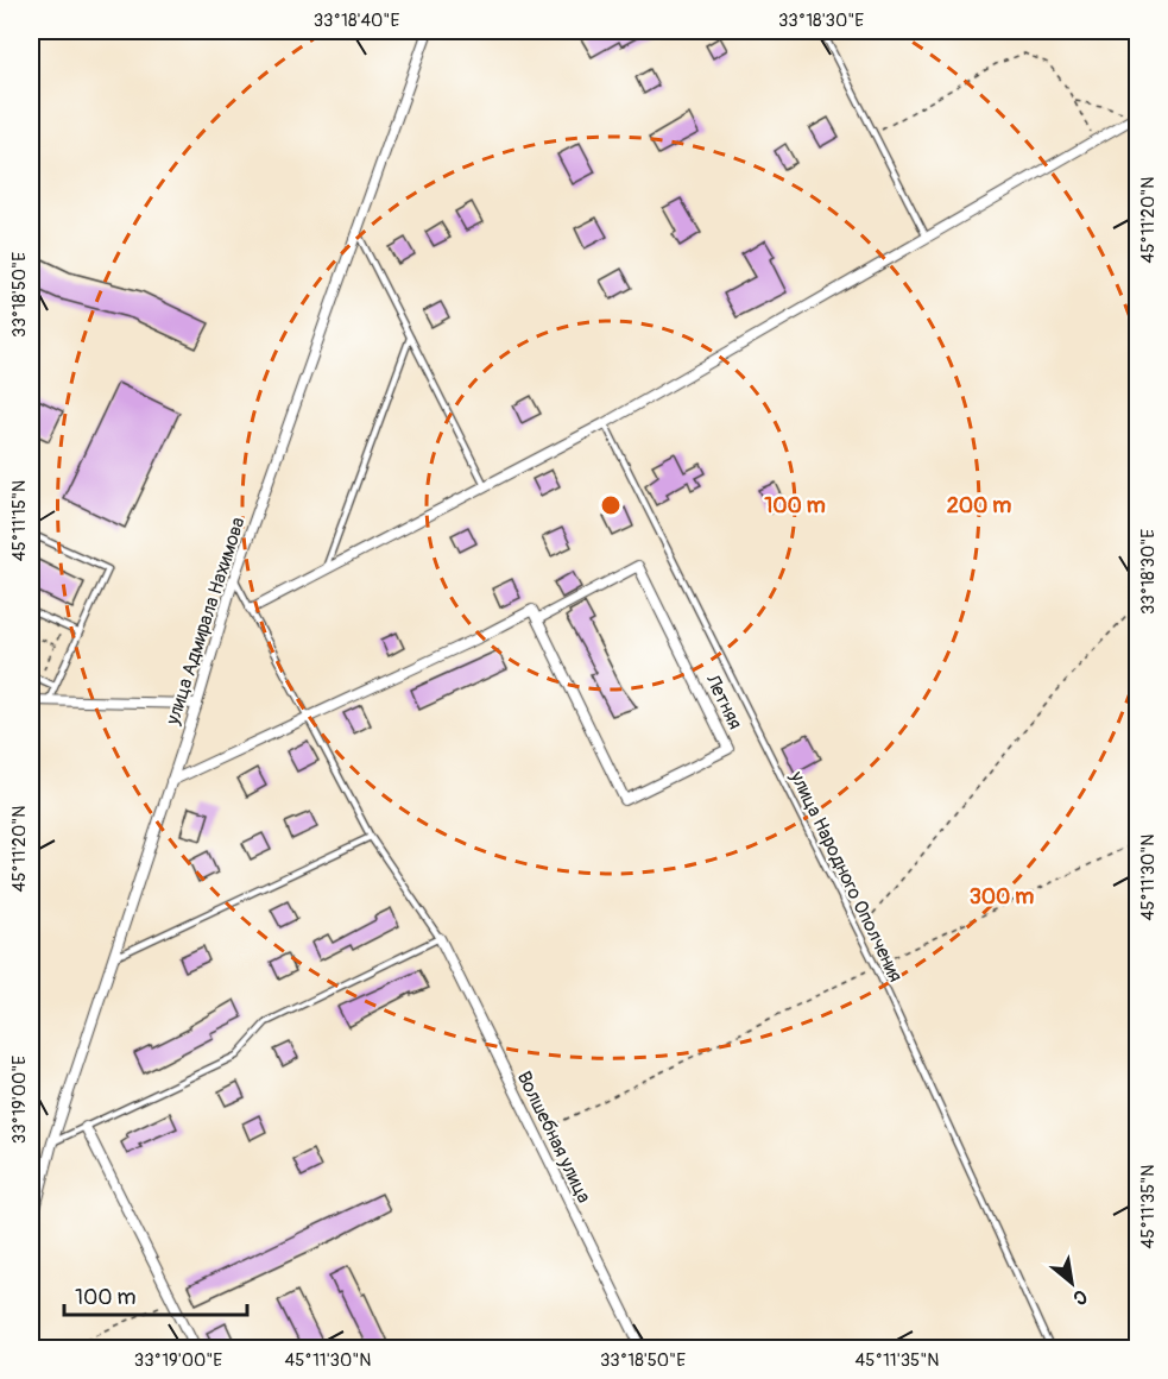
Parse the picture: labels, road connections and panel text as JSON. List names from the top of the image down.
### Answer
{
  "streets": {
    "street": ["улица Адмирала Нахимова", "Летняя", "Волшебная улица"],
    "lane": ["улица Народного Ополчения"]
  },
  "crossings": [
    ["улица Адмирала Нахимова", "Летняя"]
  ],
  "scale_bar": "100 m",
  "north": "bottom right",
  "coordinates": [
    "33°18'40\"E",
    "33°18'30\"E",
    "45°11'20\"N",
    "33°18'50\"E",
    "45°11'15\"N",
    "45°11'30\"N",
    "33°19'00\"E",
    "45°11'35\"N"
  ],
  "rings": ["100 m", "200 m", "300 m"]
}
